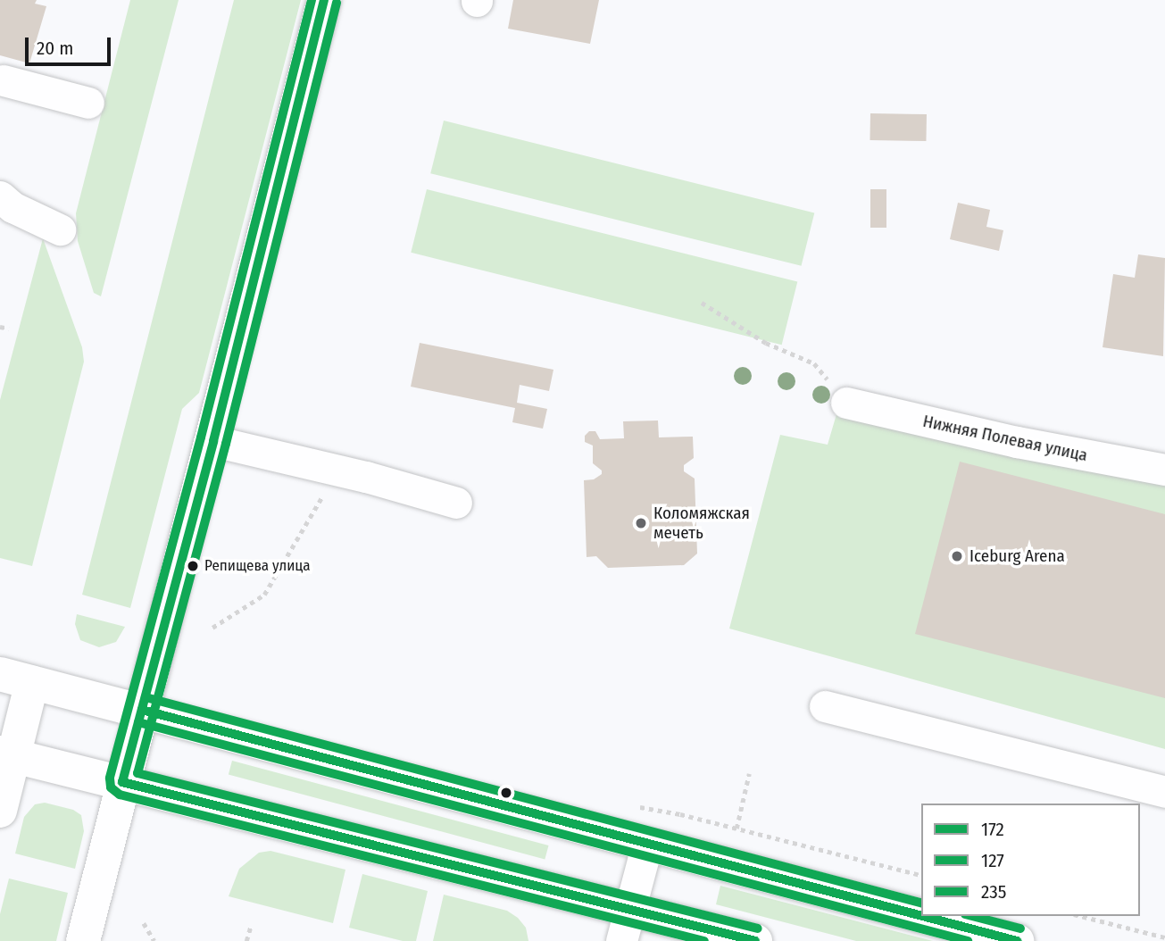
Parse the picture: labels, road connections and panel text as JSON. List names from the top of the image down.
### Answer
{
  "streets": {
    "street": ["Нижняя Полевая улица"]
  },
  "places": ["Коломяжская мечеть", "Iceburg Arena", "Репищева улица"],
  "lines": ["transit line 172", "transit line 127", "transit line 235"],
  "legend": ["172", "127", "235"],
  "scale_bar": "20 m"
}
